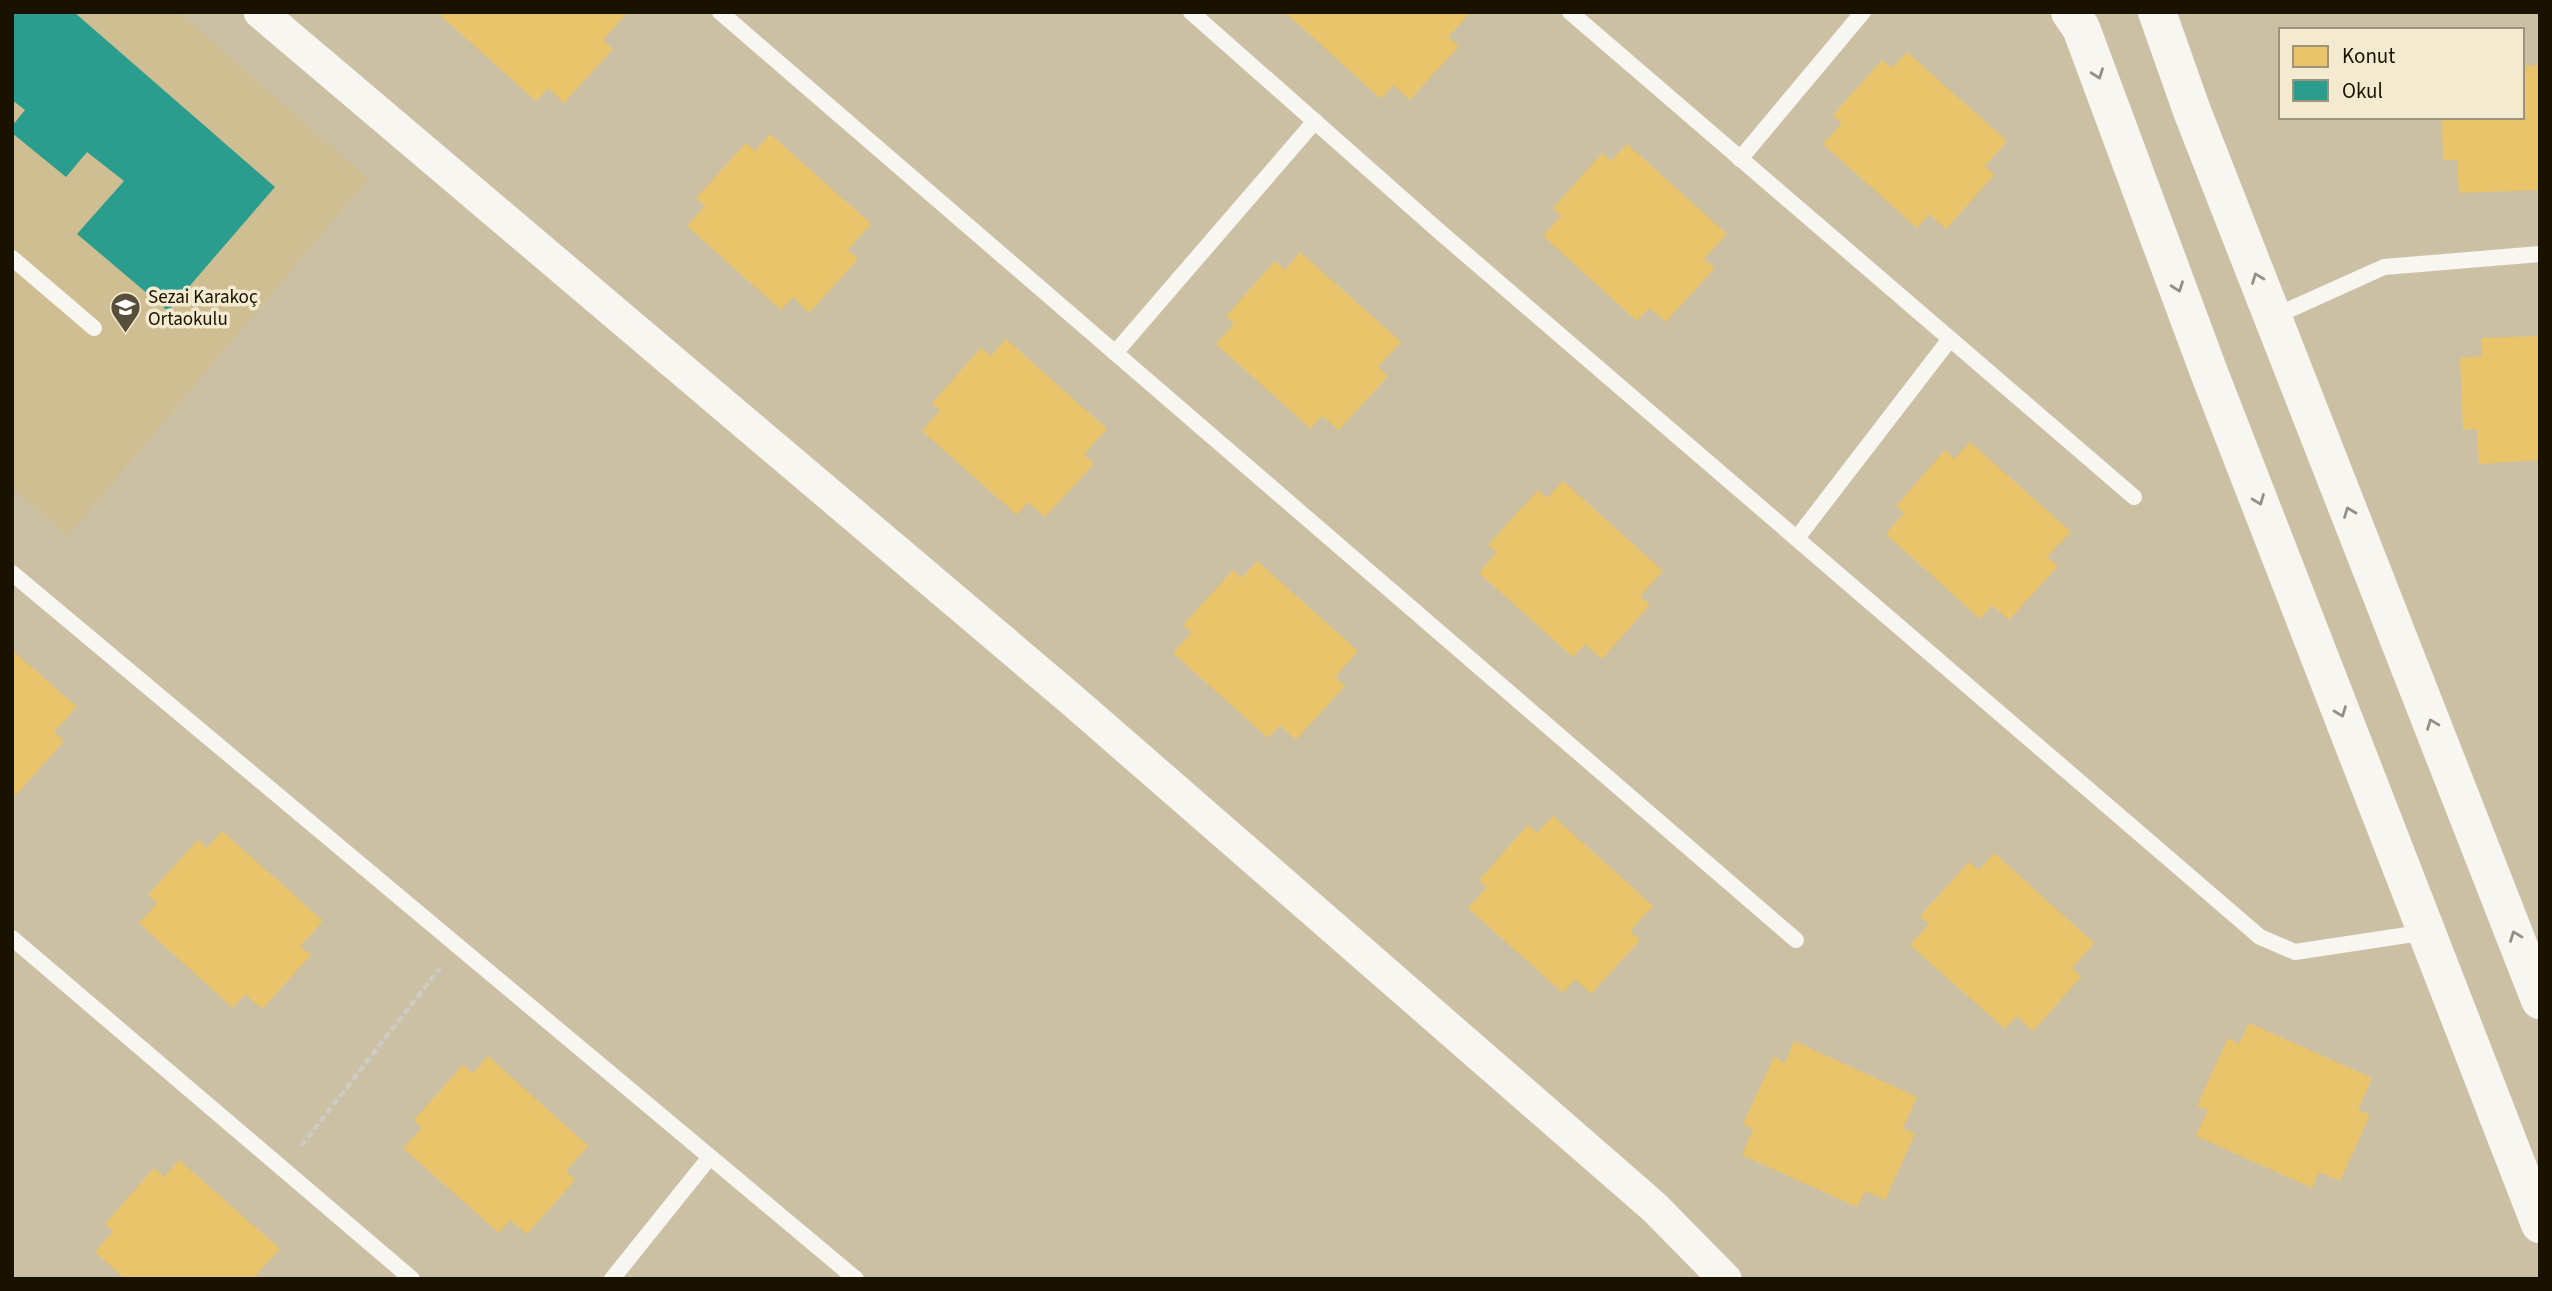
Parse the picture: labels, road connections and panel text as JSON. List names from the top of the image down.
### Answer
{
  "places": {
    "school or university": ["Sezai Karakoç Ortaokulu"]
  },
  "legend": ["Konut", "Okul"]
}
